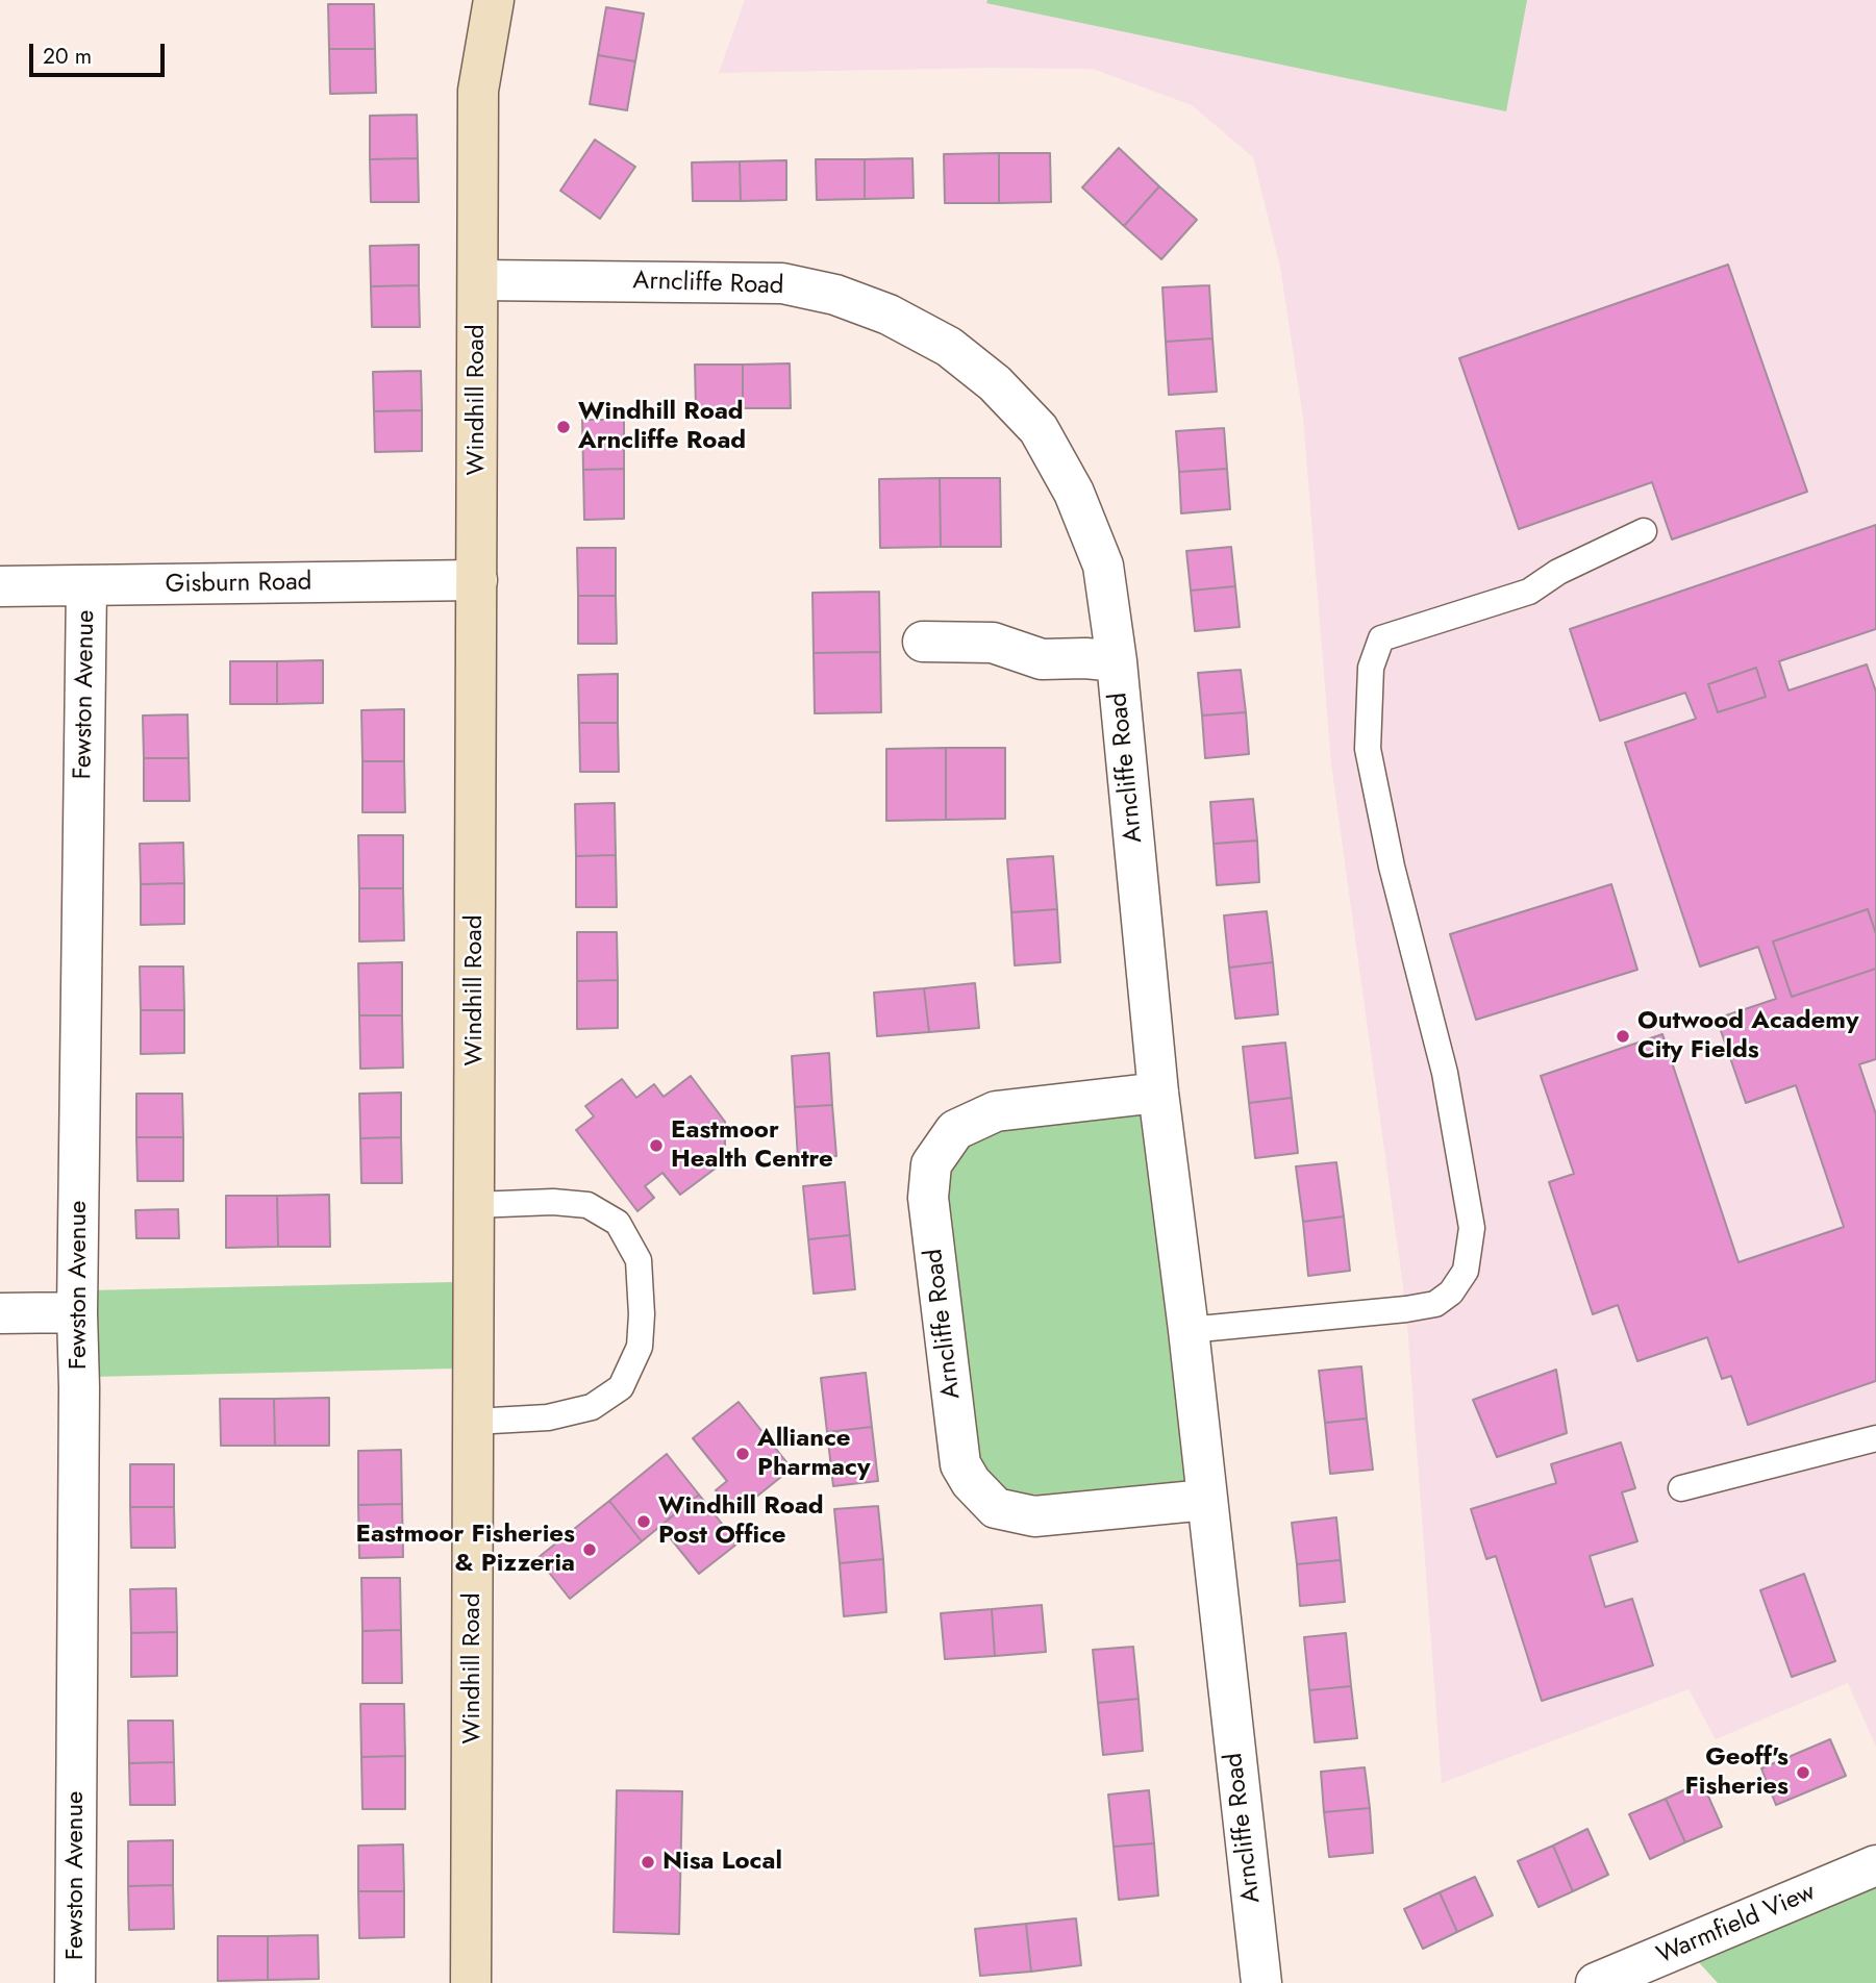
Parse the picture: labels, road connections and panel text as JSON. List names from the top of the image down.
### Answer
{
  "streets": {
    "street": [
      "Arncliffe Road",
      "Windhill Road",
      "Gisburn Road",
      "Fewston Avenue",
      "Warmfield View"
    ]
  },
  "crossings": [
    ["Arncliffe Road", "Windhill Road"],
    ["Windhill Road", "Gisburn Road"],
    ["Gisburn Road", "Fewston Avenue"]
  ],
  "places": [
    "Windhill Road Arncliffe Road",
    "Outwood Academy City Fields",
    "Eastmoor Health Centre",
    "Alliance Pharmacy",
    "Windhill Road Post Office",
    "Eastmoor Fisheries & Pizzeria",
    "Geoff's Fisheries",
    "Nisa Local"
  ],
  "scale_bar": "20 m"
}
